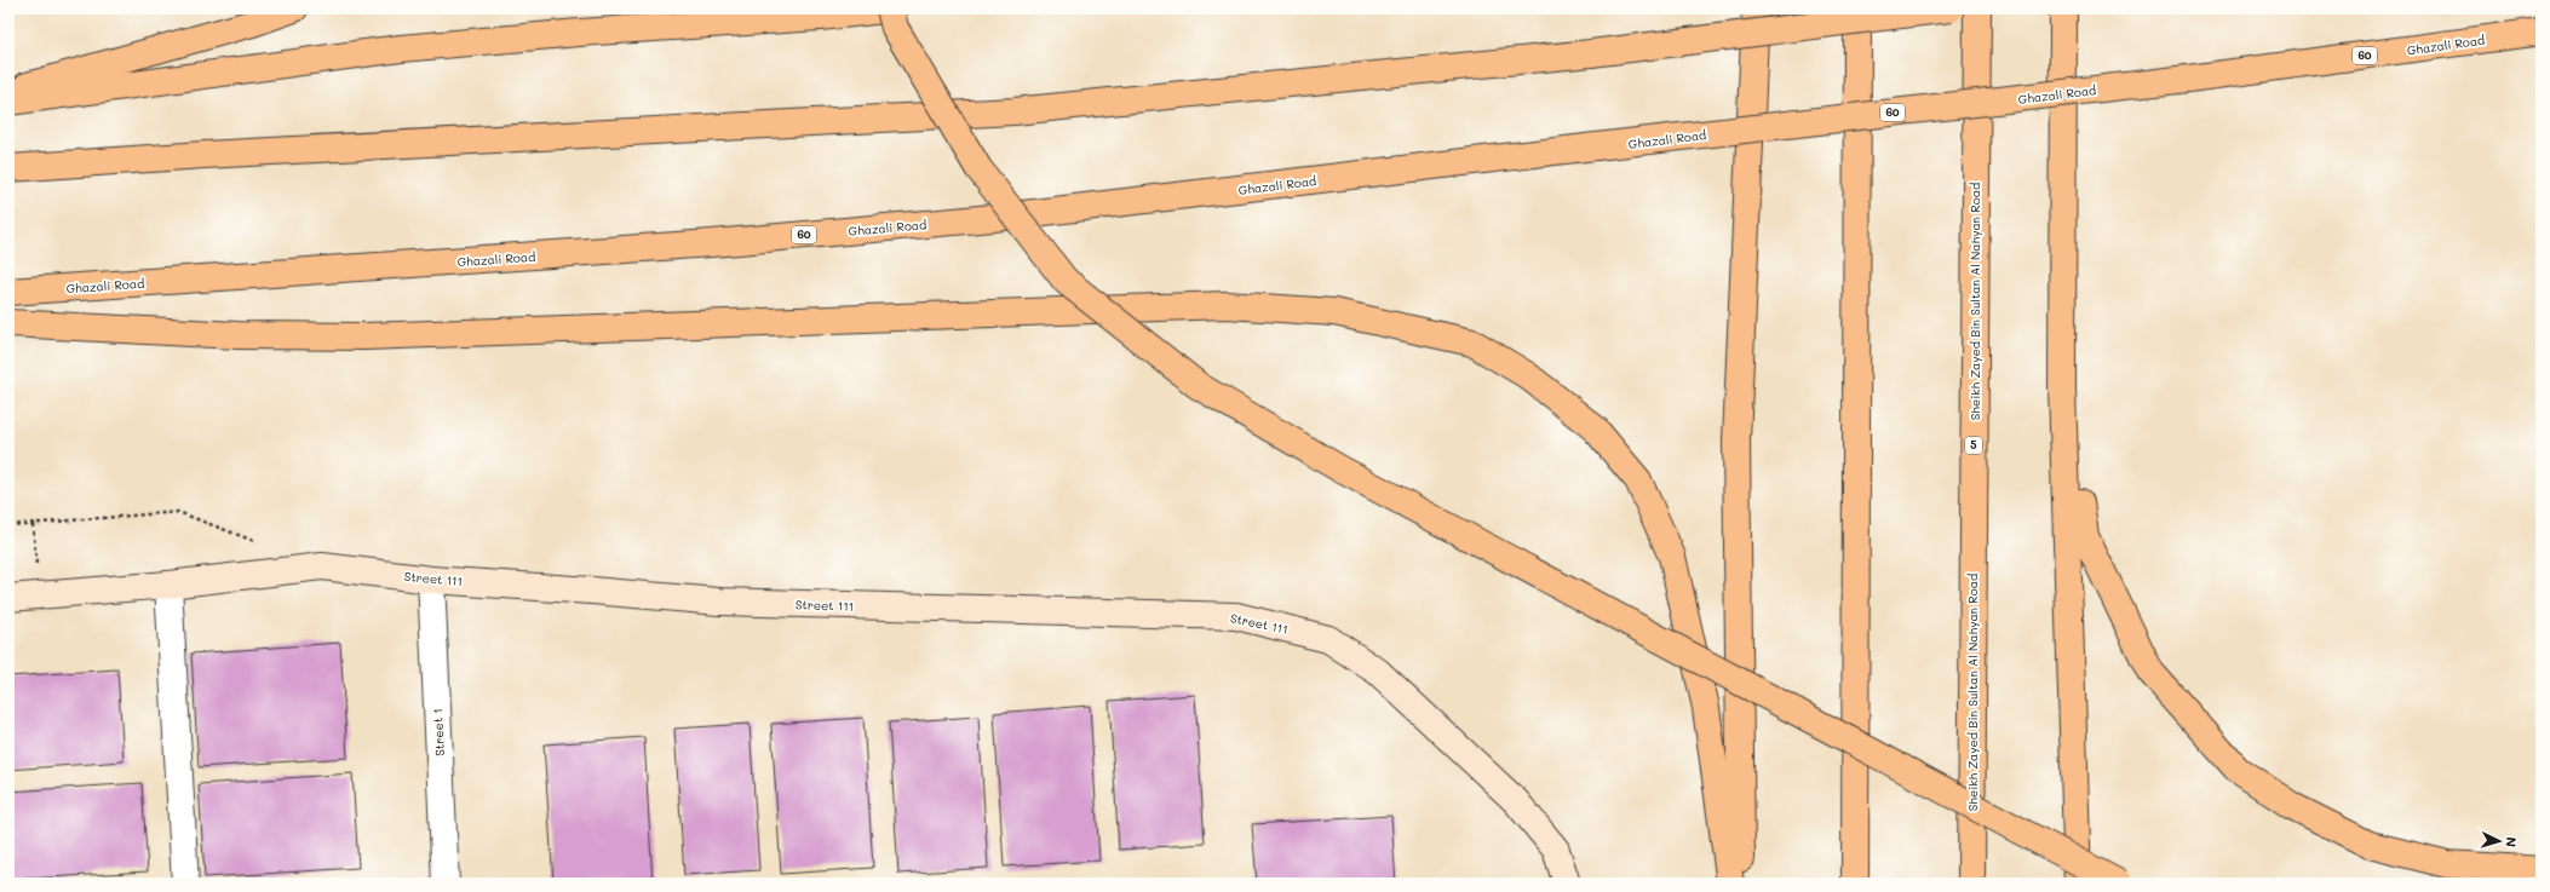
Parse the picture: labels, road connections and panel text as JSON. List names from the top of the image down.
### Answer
{
  "streets": {
    "highway": [
      "Ghazali Road",
      "60",
      "Sheikh Zayed Bin Sultan Al Nahyan Road",
      "5"
    ],
    "street": ["Street 111", "Street 1"]
  },
  "crossings": [
    ["Street 111", "Street 1"]
  ],
  "north": "right"
}
